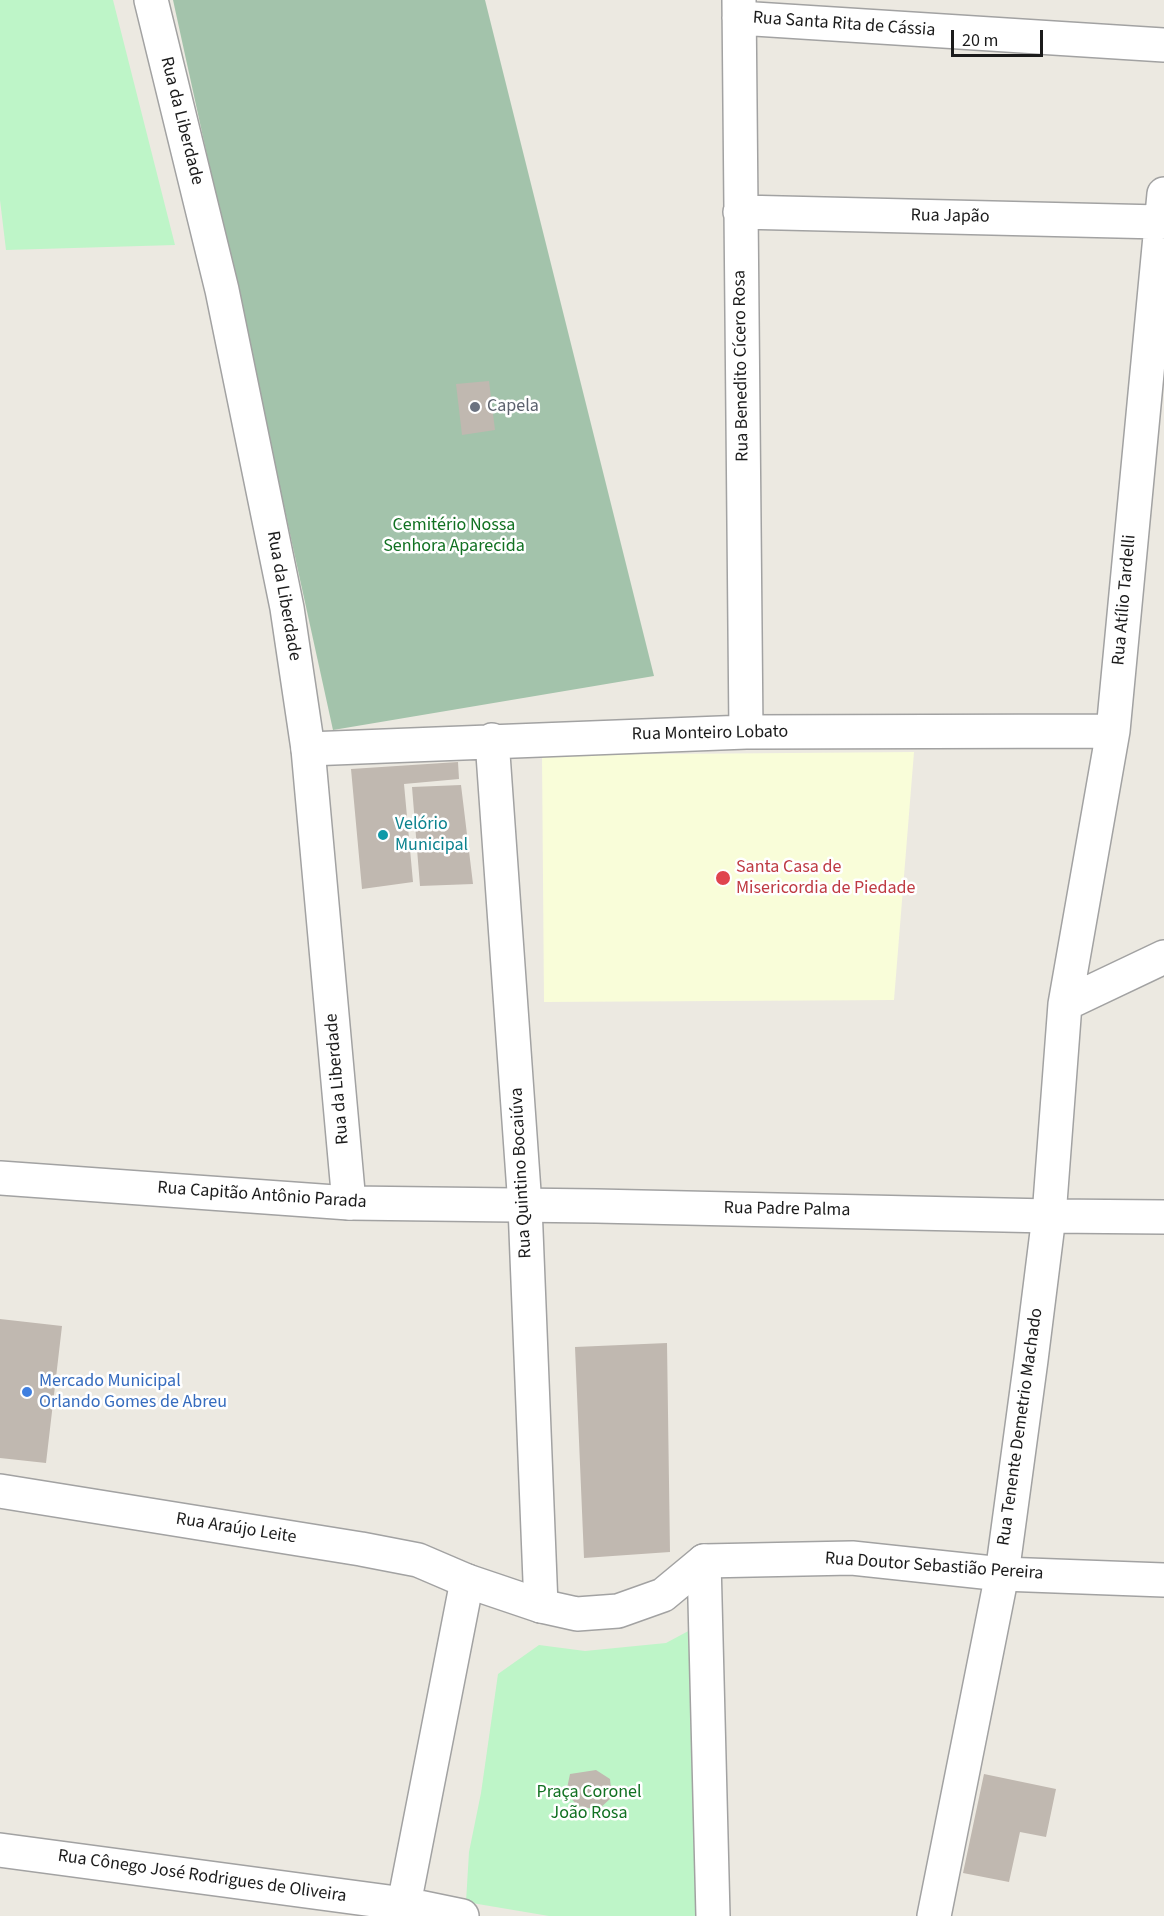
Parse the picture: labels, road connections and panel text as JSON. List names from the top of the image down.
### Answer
{
  "streets": {
    "street": [
      "Rua Santa Rita de Cássia",
      "Rua da Liberdade",
      "Rua Japão",
      "Rua Benedito Cícero Rosa",
      "Rua Atílio Tardelli",
      "Rua Monteiro Lobato",
      "Rua Quintino Bocaiúva",
      "Rua Capitão Antônio Parada",
      "Rua Padre Palma",
      "Rua Tenente Demetrio Machado",
      "Rua Araújo Leite",
      "Rua Doutor Sebastião Pereira",
      "Rua Cônego José Rodrigues de Oliveira"
    ]
  },
  "crossings": [
    ["Rua Santa Rita de Cássia", "Rua Benedito Cícero Rosa"],
    ["Rua da Liberdade", "Rua Monteiro Lobato"],
    ["Rua da Liberdade", "Rua Capitão Antônio Parada"],
    ["Rua Japão", "Rua Benedito Cícero Rosa"],
    ["Rua Japão", "Rua Atílio Tardelli"],
    ["Rua Benedito Cícero Rosa", "Rua Monteiro Lobato"],
    ["Rua Atílio Tardelli", "Rua Monteiro Lobato"],
    ["Rua Atílio Tardelli", "Rua Tenente Demetrio Machado"],
    ["Rua Monteiro Lobato", "Rua Quintino Bocaiúva"],
    ["Rua Quintino Bocaiúva", "Rua Capitão Antônio Parada"],
    ["Rua Quintino Bocaiúva", "Rua Padre Palma"],
    ["Rua Capitão Antônio Parada", "Rua Padre Palma"],
    ["Rua Padre Palma", "Rua Tenente Demetrio Machado"],
    ["Rua Tenente Demetrio Machado", "Rua Doutor Sebastião Pereira"]
  ],
  "parks": ["Cemitério Nossa Senhora Aparecida", "Praça Coronel João Rosa"],
  "places": [
    "Capela",
    "Velório Municipal",
    "Santa Casa de Misericordia de Piedade",
    "Mercado Municipal Orlando Gomes de Abreu"
  ],
  "scale_bar": "20 m"
}
